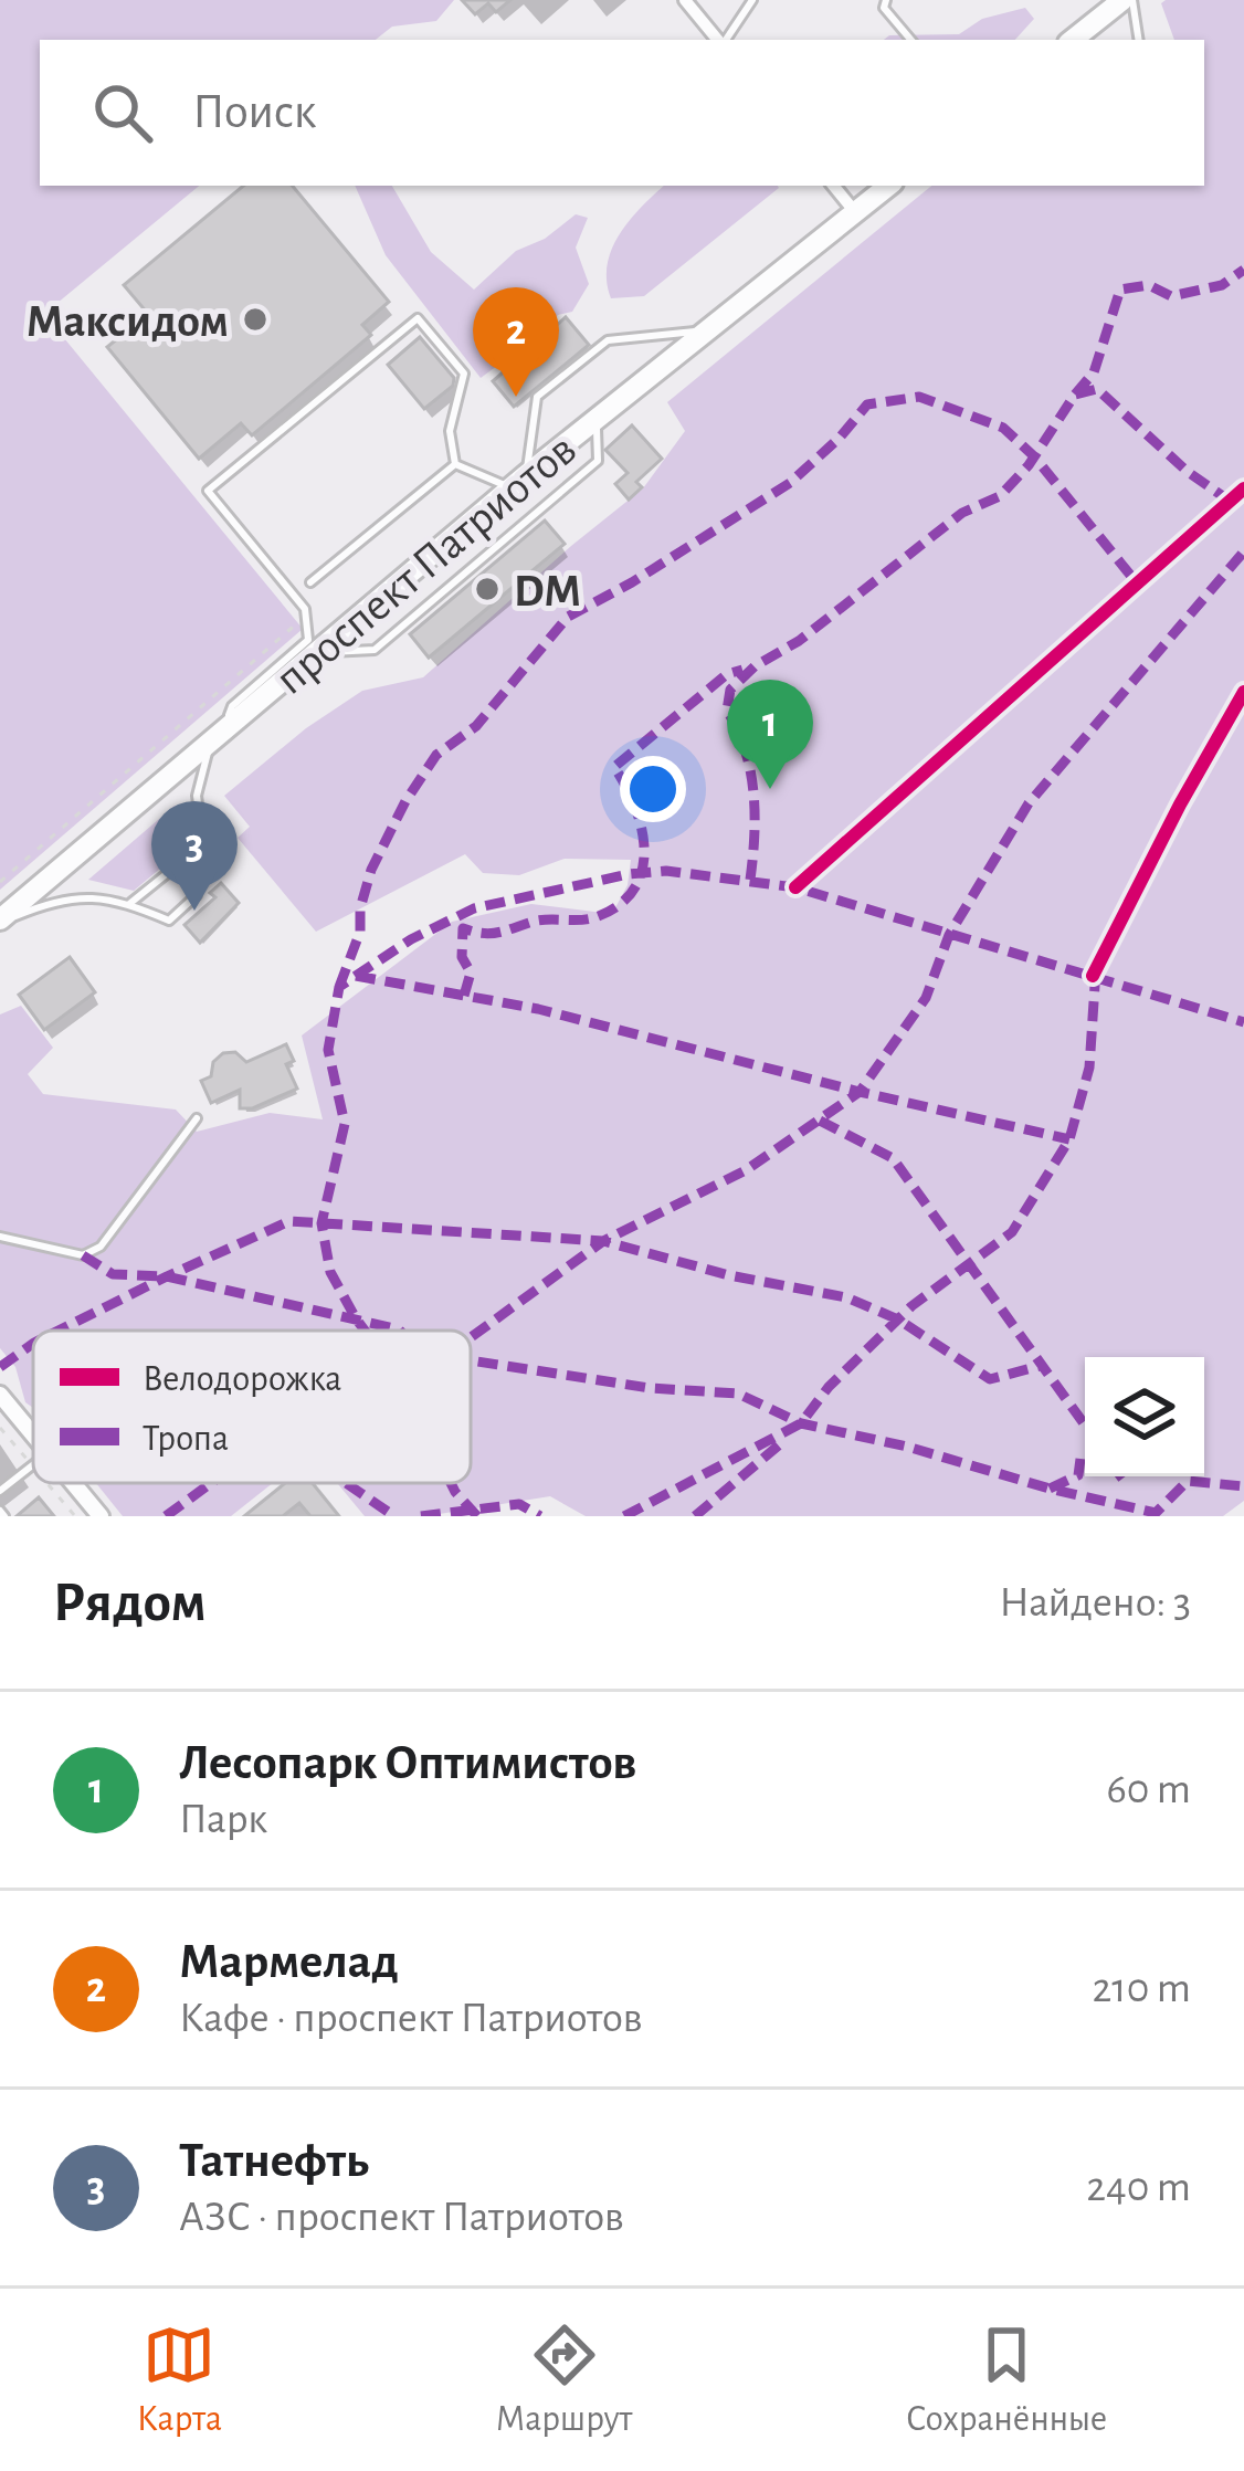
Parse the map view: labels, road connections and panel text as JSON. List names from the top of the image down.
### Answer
{
  "streets": {
    "highway": ["проспект Патриотов"]
  },
  "places": ["Максидом", "DM"],
  "legend": ["Велодорожка", "Тропа"],
  "page": {
    "search": "Поиск",
    "pins": ["2", "1", "3"],
    "heading": ["Рядом", "Найдено: 3"],
    "list": [
      {
        "mark": "1",
        "name": "Лесопарк Оптимистов",
        "note": "Парк",
        "value": "60 m"
      },
      {
        "mark": "2",
        "name": "Мармелад",
        "note": "Кафе · проспект Патриотов",
        "value": "210 m"
      },
      {
        "mark": "3",
        "name": "Татнефть",
        "note": "АЗС · проспект Патриотов",
        "value": "240 m"
      }
    ],
    "nav": ["Карта", "Маршрут", "Сохранённые"]
  }
}
